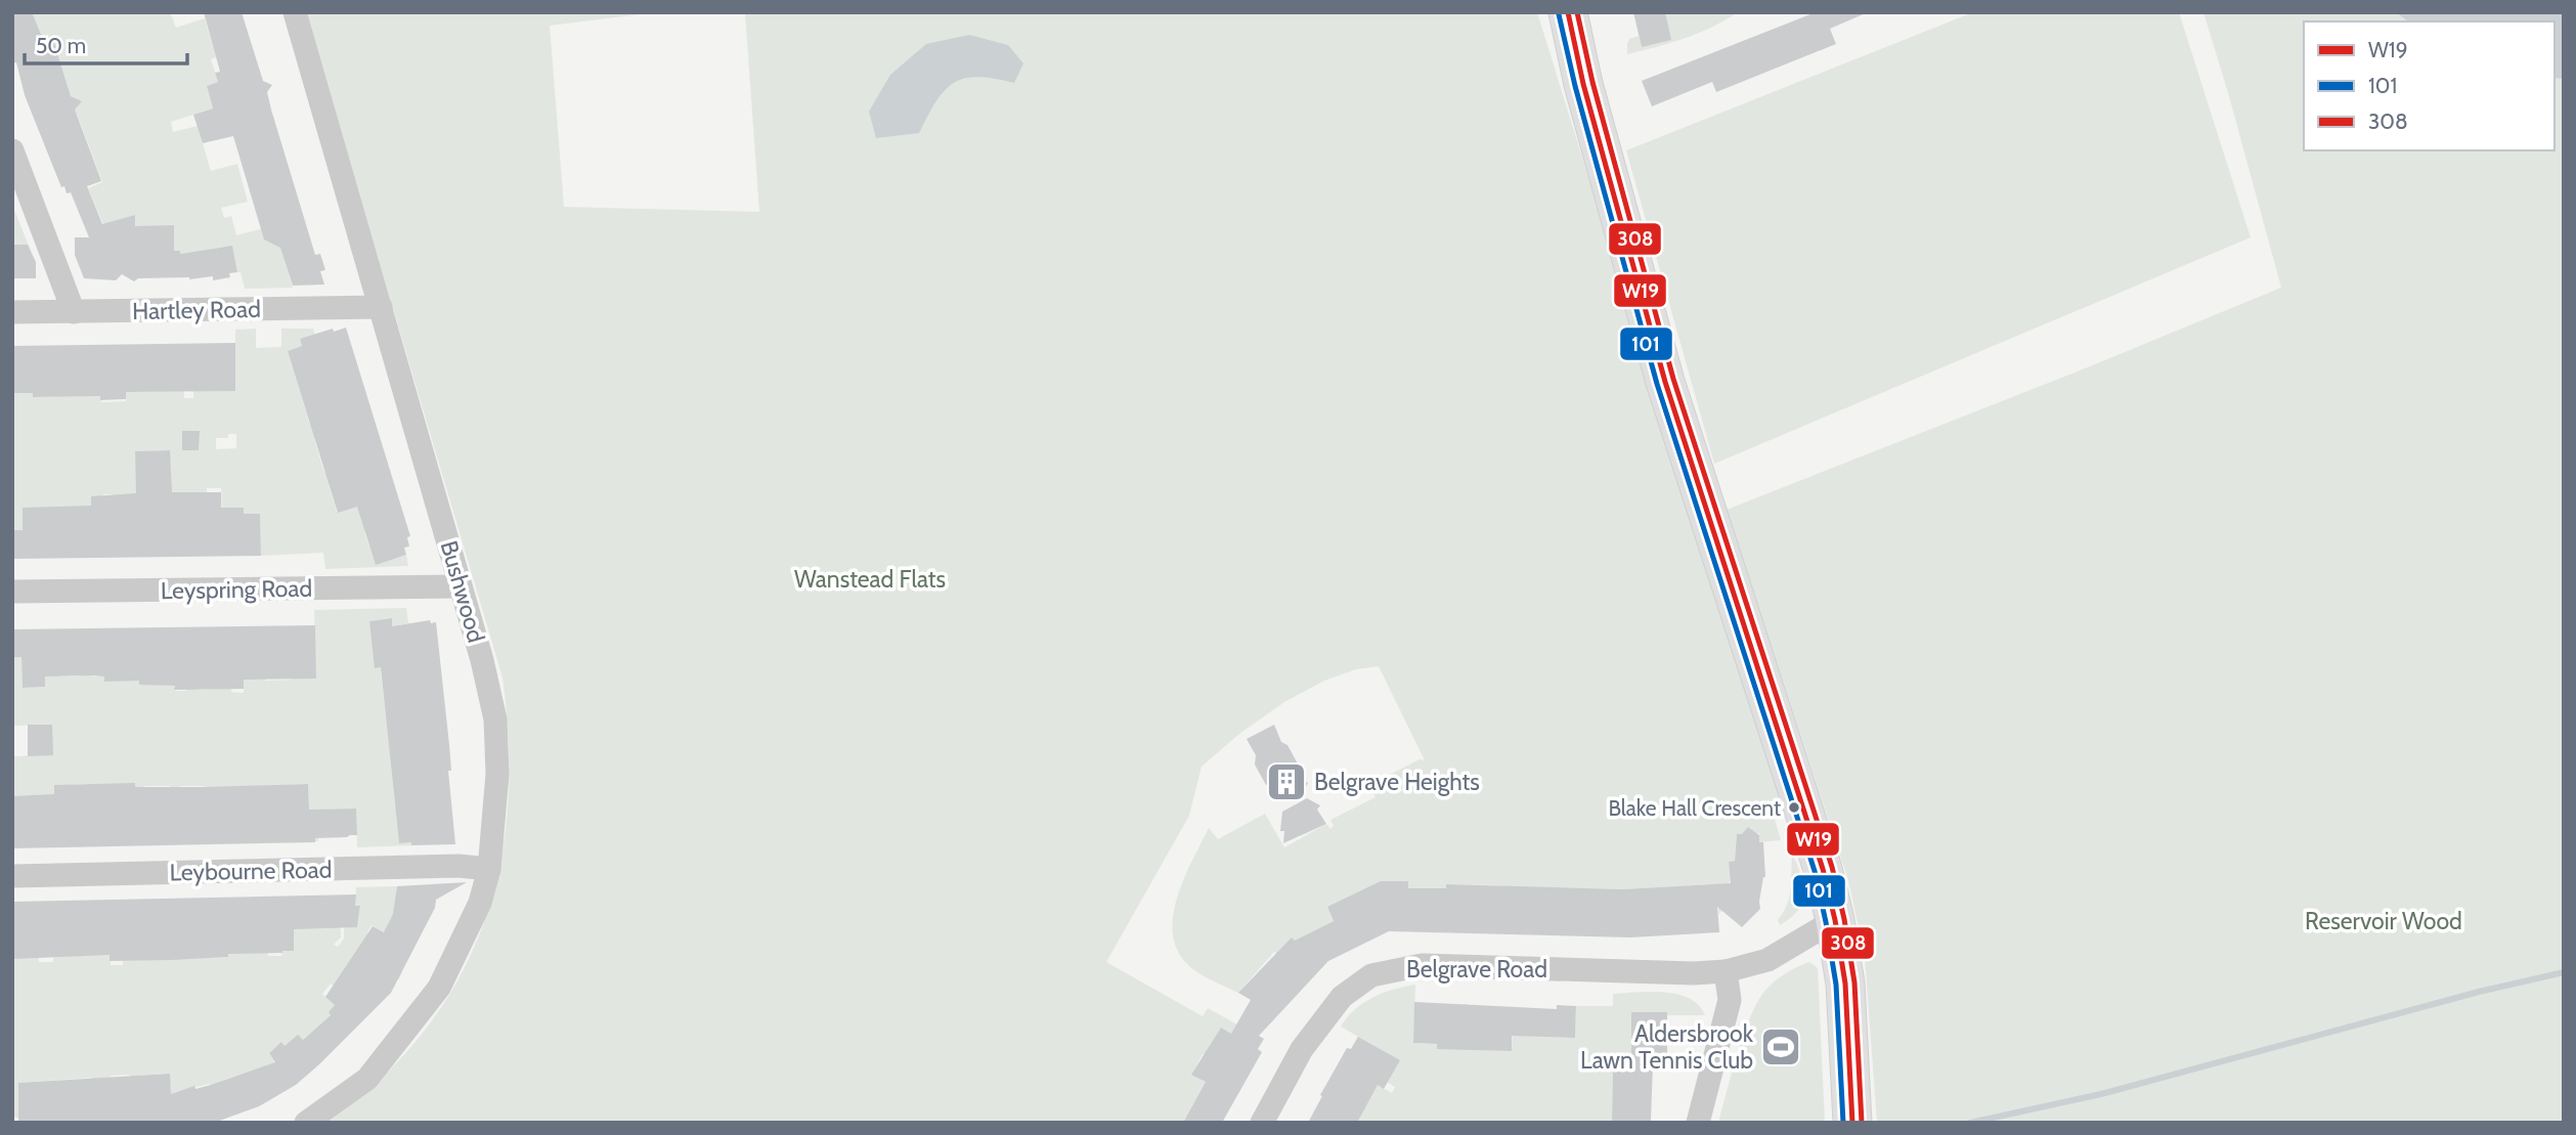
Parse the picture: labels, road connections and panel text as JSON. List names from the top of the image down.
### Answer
{
  "streets": {
    "street": [
      "Hartley Road",
      "Leyspring Road",
      "Bushwood",
      "Leybourne Road",
      "Belgrave Road"
    ]
  },
  "crossings": [
    ["Hartley Road", "Bushwood"],
    ["Leyspring Road", "Bushwood"],
    ["Bushwood", "Leybourne Road"]
  ],
  "parks": ["Wanstead Flats", "Reservoir Wood"],
  "places": {
    "building": ["Belgrave Heights"],
    "other": ["Blake Hall Crescent"],
    "sports": ["Aldersbrook Lawn Tennis Club"]
  },
  "lines": ["transit line W19", "transit line 308", "transit line 101"],
  "legend": ["W19", "101", "308"],
  "scale_bar": "50 m"
}
